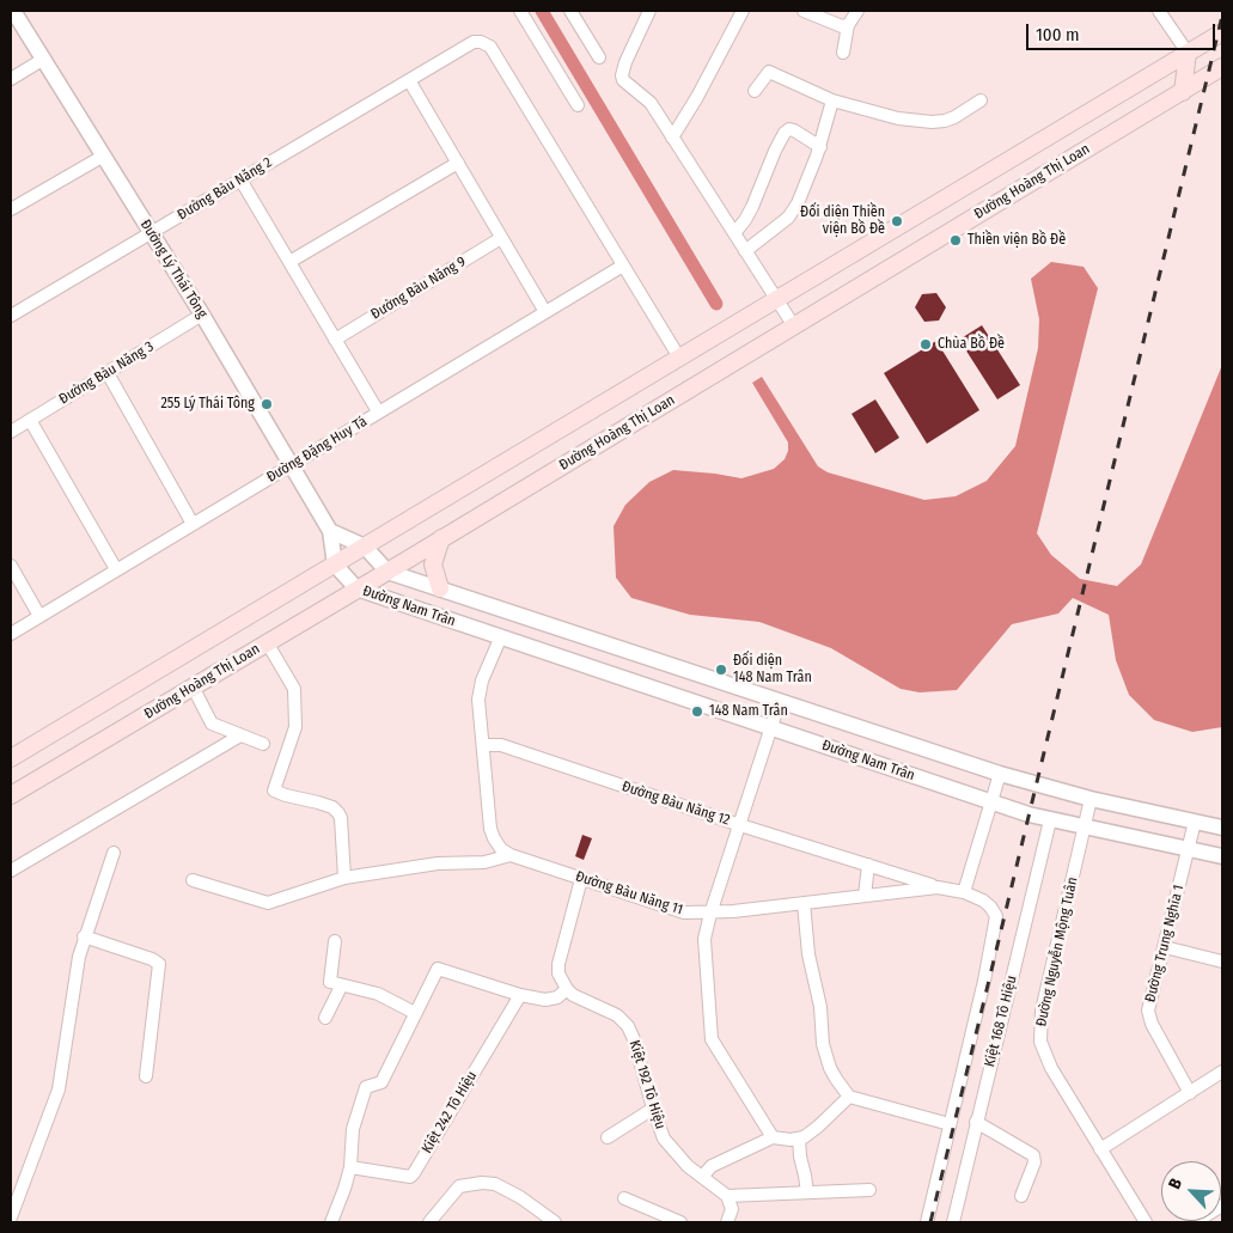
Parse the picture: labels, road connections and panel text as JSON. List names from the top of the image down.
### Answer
{
  "streets": {
    "main road": ["Đường Hoàng Thị Loan"],
    "street": [
      "Đường Bàu Năng 2",
      "Đường Lý Thái Tông",
      "Đường Bàu Năng 9",
      "Đường Bàu Năng 3",
      "Đường Đặng Huy Tá",
      "Đường Nam Trân",
      "Đường Bàu Năng 12",
      "Đường Bàu Năng 11",
      "Đường Trung Nghĩa 1",
      "Đường Nguyễn Mộng Tuân",
      "Kiệt 168 Tô Hiệu",
      "Kiệt 192 Tô Hiệu",
      "Kiệt 242 Tô Hiệu"
    ]
  },
  "crossings": [
    ["Đường Hoàng Thị Loan", "Đường Nam Trân"],
    ["Đường Bàu Năng 2", "Đường Lý Thái Tông"],
    ["Đường Bàu Năng 2", "Đường Đặng Huy Tá"],
    ["Đường Lý Thái Tông", "Đường Bàu Năng 3"],
    ["Đường Lý Thái Tông", "Đường Đặng Huy Tá"],
    ["Đường Lý Thái Tông", "Đường Nam Trân"],
    ["Đường Nam Trân", "Đường Trung Nghĩa 1"],
    ["Đường Nam Trân", "Đường Nguyễn Mộng Tuân"],
    ["Đường Nam Trân", "Kiệt 168 Tô Hiệu"],
    ["Đường Bàu Năng 12", "Đường Bàu Năng 11"]
  ],
  "places": [
    "Đối diện Thiền viện Bồ Đề",
    "Thiền viện Bồ Đề",
    "Chùa Bồ Đề",
    "255 Lý Thái Tông",
    "Đối diện 148 Nam Trân",
    "148 Nam Trân"
  ],
  "scale_bar": "100 m",
  "north": "top left"
}
